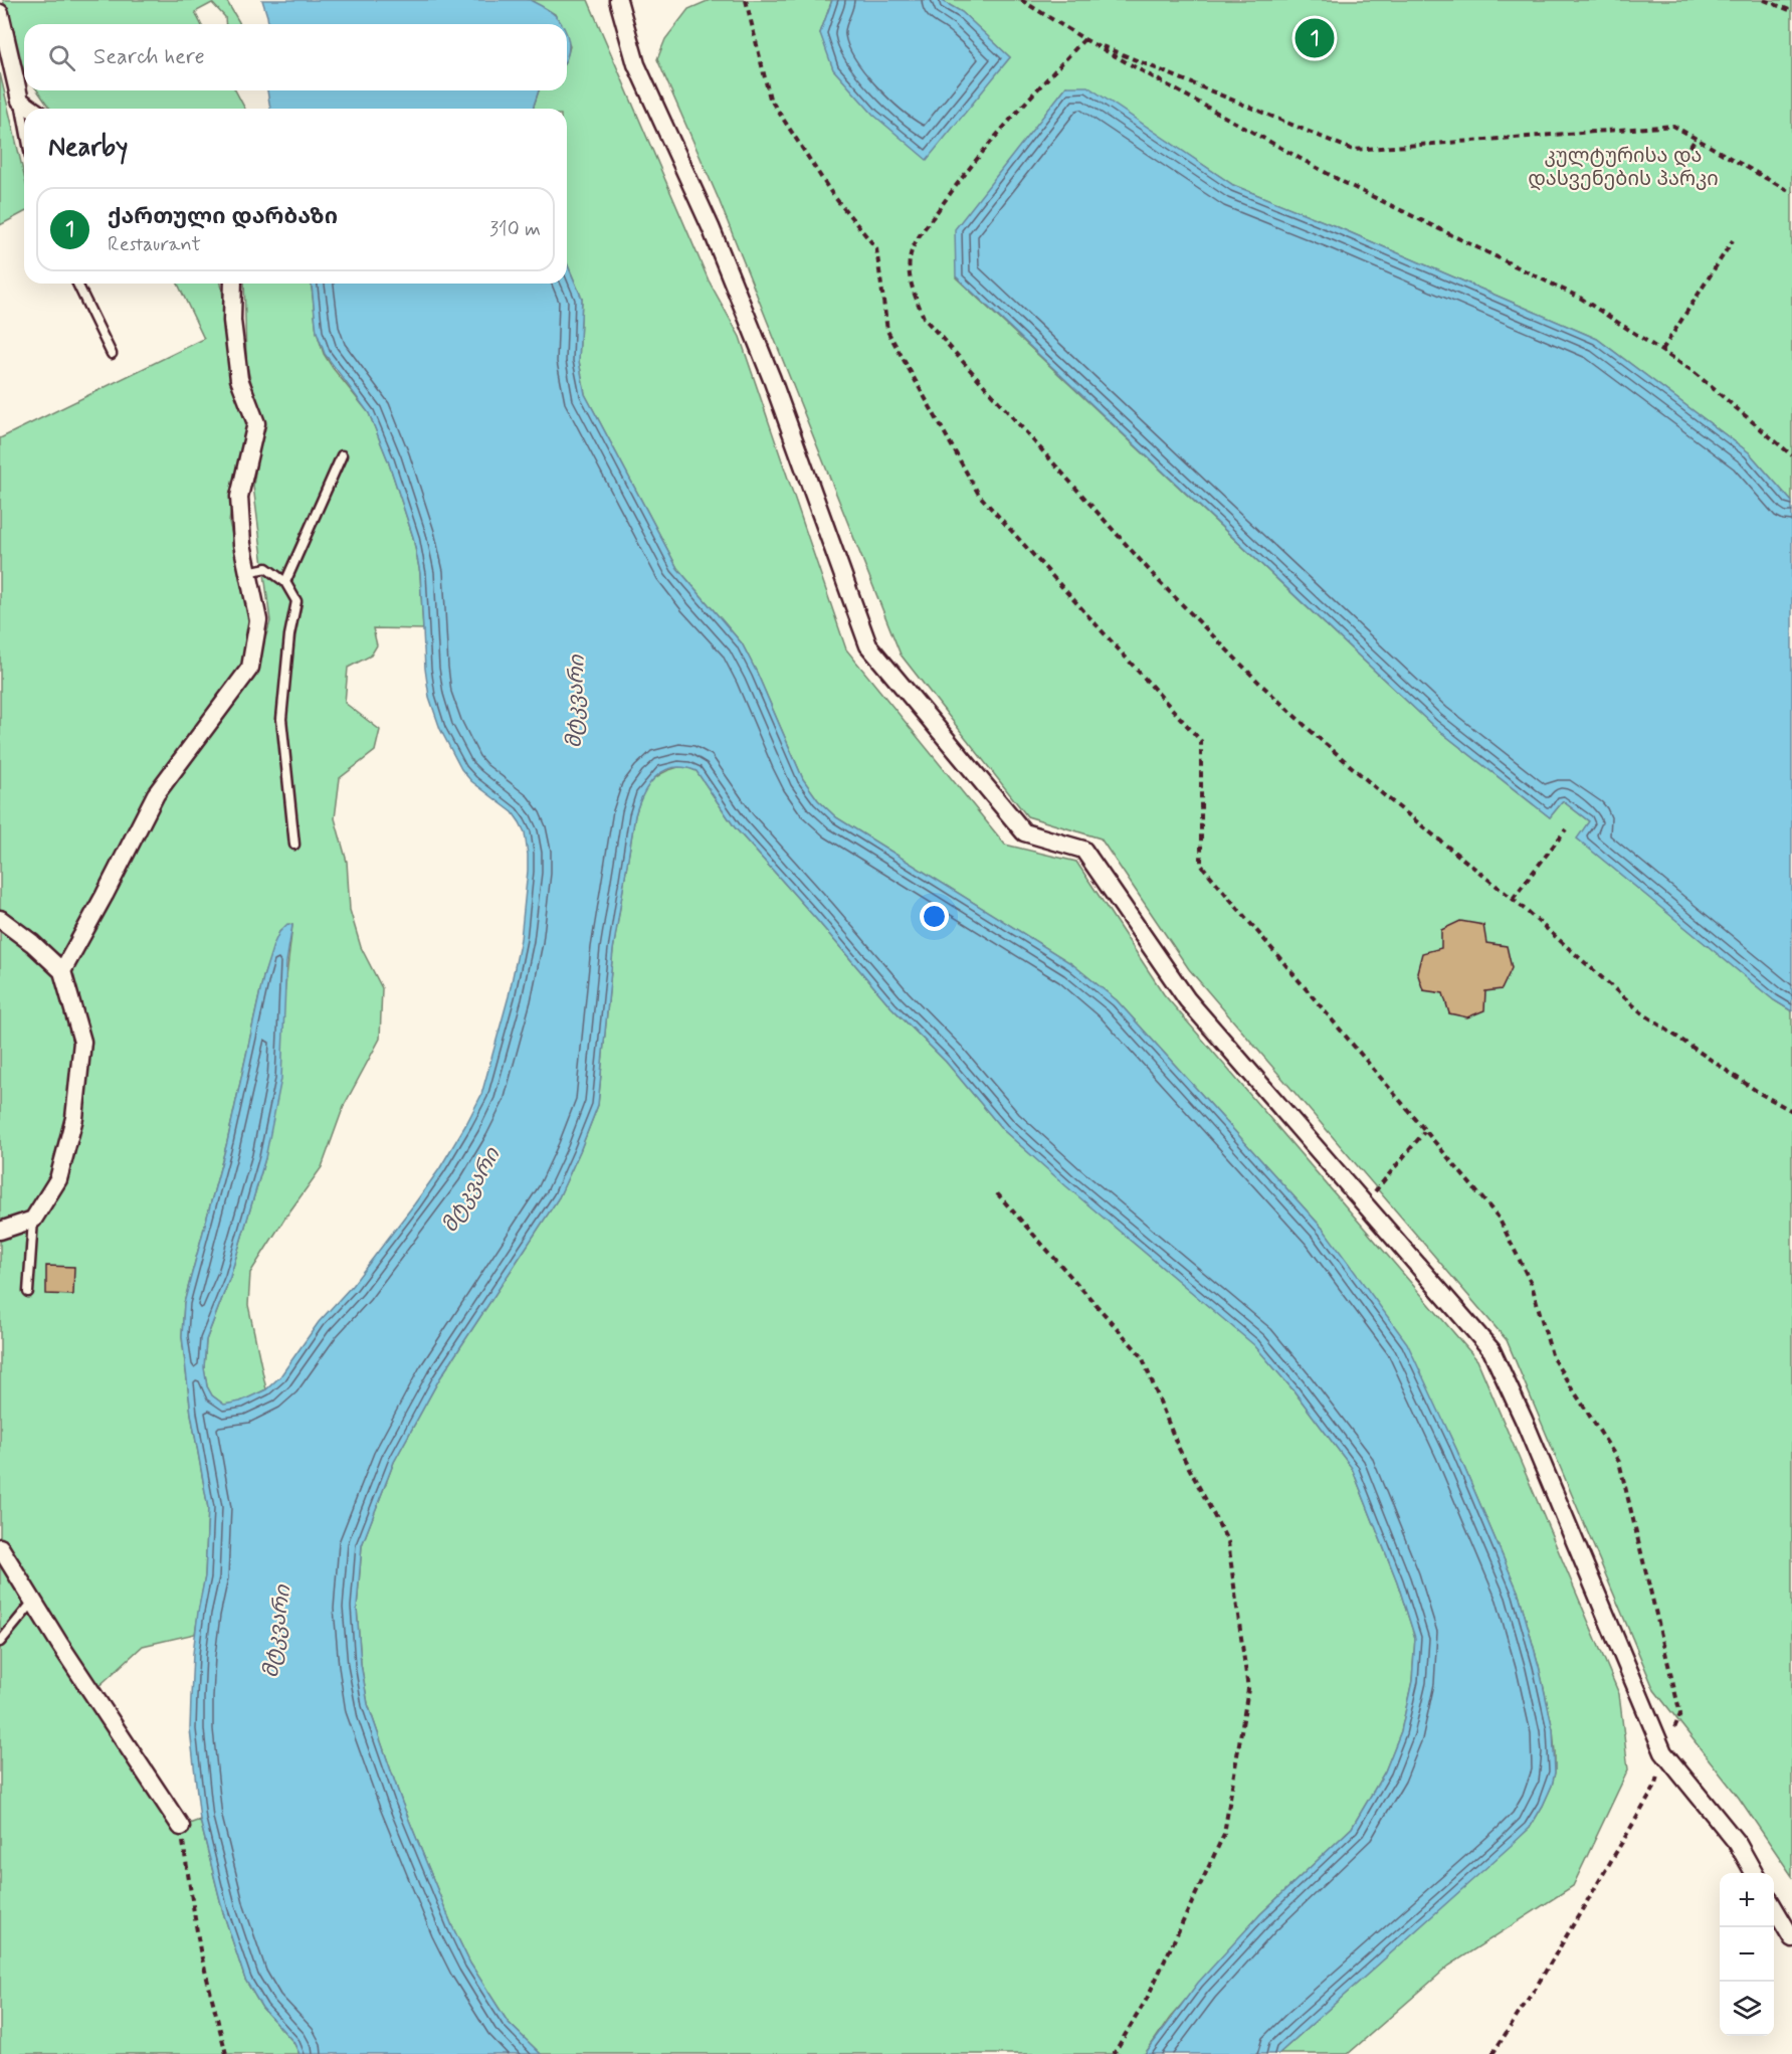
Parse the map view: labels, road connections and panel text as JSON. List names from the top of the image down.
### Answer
{
  "water": ["მტკვარი"],
  "parks": ["კულტურისა და დასვენების პარკი"],
  "page": {
    "pins": "1",
    "search": "Search here",
    "heading": "Nearby",
    "list": [
      {
        "mark": "1",
        "name": "ქართული დარბაზი",
        "note": "Restaurant",
        "value": "310 m"
      }
    ],
    "map_buttons": ["+", "−"]
  }
}
